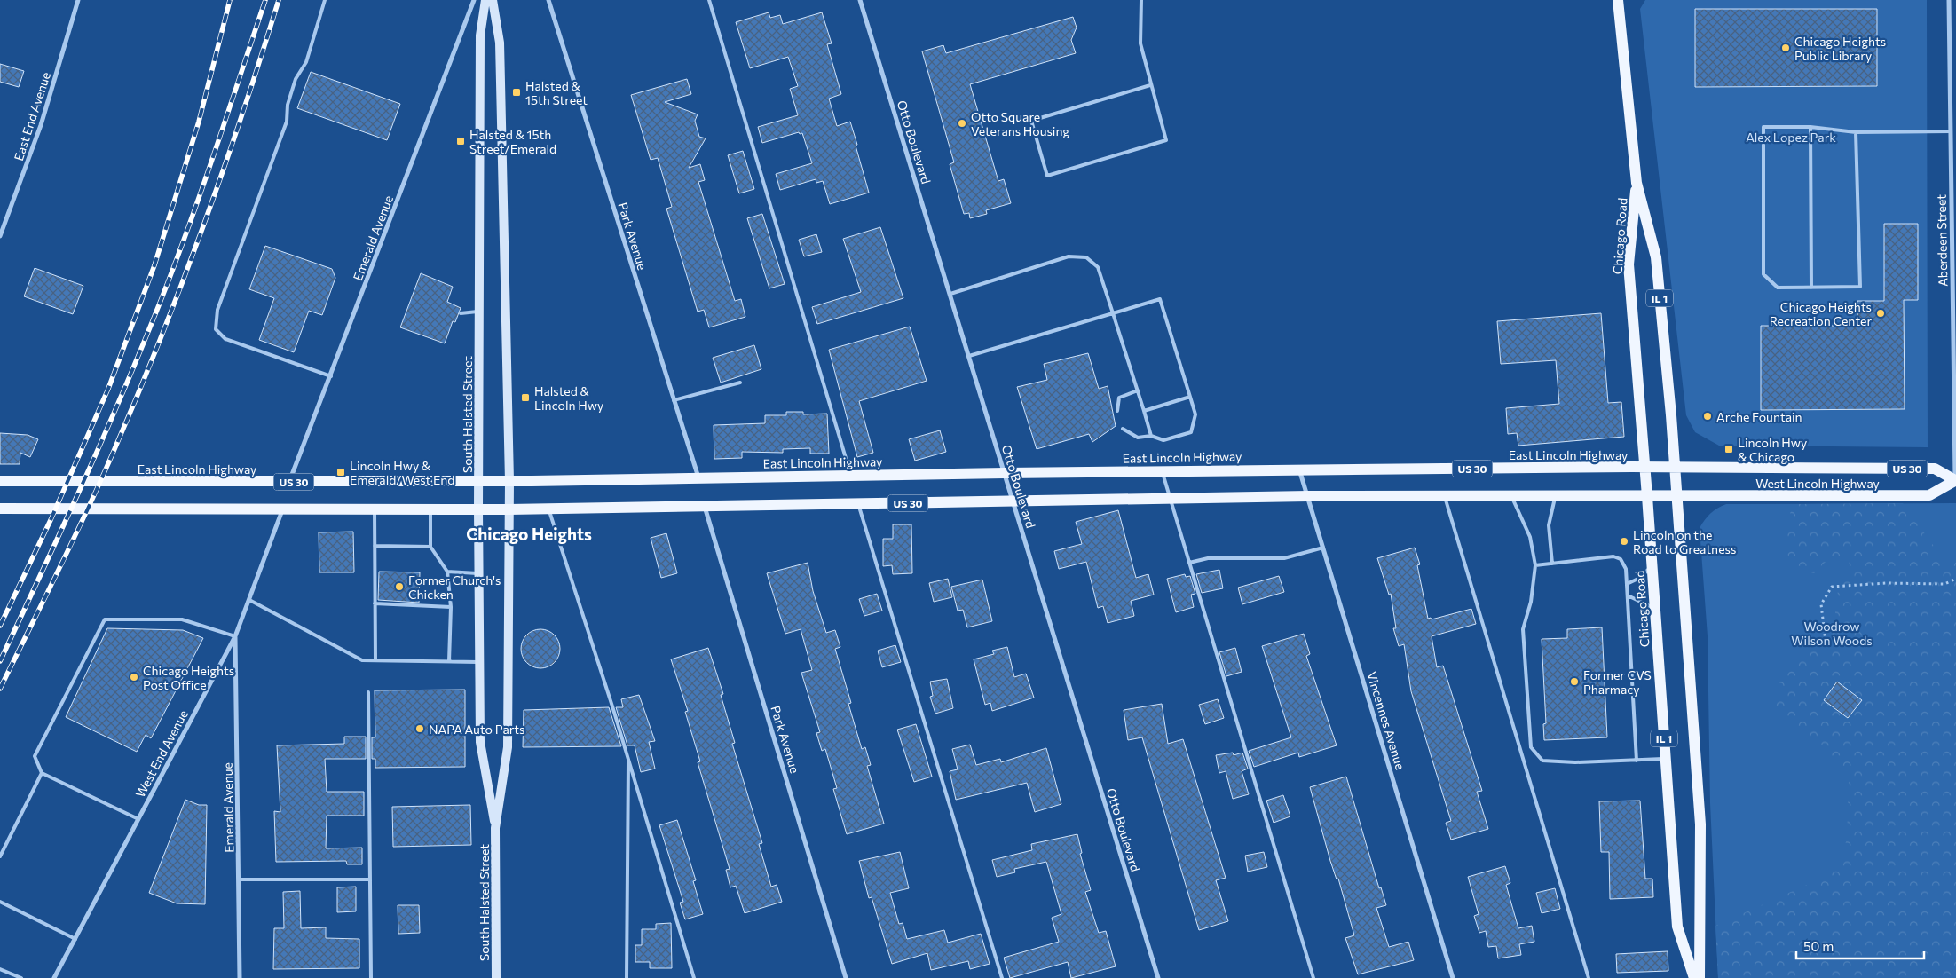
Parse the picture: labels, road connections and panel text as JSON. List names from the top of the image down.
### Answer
{
  "streets": {
    "main road": [
      "Chicago Road",
      "IL 1",
      "East Lincoln Highway",
      "US 30",
      "West Lincoln Highway"
    ],
    "street": [
      "East End Avenue",
      "Otto Boulevard",
      "Park Avenue",
      "Emerald Avenue",
      "Aberdeen Street",
      "South Halsted Street",
      "Vincennes Avenue",
      "West End Avenue"
    ]
  },
  "crossings": [
    ["Otto Boulevard", "East Lincoln Highway"],
    ["Otto Boulevard", "US 30"],
    ["Park Avenue", "East Lincoln Highway"],
    ["Park Avenue", "US 30"],
    ["Chicago Road", "East Lincoln Highway"],
    ["Chicago Road", "US 30"],
    ["Chicago Road", "West Lincoln Highway"],
    ["Emerald Avenue", "East Lincoln Highway"],
    ["Emerald Avenue", "West End Avenue"],
    ["Aberdeen Street", "West Lincoln Highway"],
    ["South Halsted Street", "East Lincoln Highway"],
    ["South Halsted Street", "US 30"],
    ["East Lincoln Highway", "US 30"],
    ["East Lincoln Highway", "Vincennes Avenue"],
    ["US 30", "West Lincoln Highway"],
    ["US 30", "Vincennes Avenue"],
    ["US 30", "West End Avenue"]
  ],
  "districts": ["Chicago Heights"],
  "parks": ["Alex Lopez Park", "Woodrow Wilson Woods"],
  "places": {
    "other": [
      "Chicago Heights Public Library",
      "Otto Square Veterans Housing",
      "Chicago Heights Recreation Center",
      "Arche Fountain",
      "Lincoln on the Road to Greatness",
      "Former Church's Chicken",
      "Chicago Heights Post Office",
      "Former CVS Pharmacy",
      "NAPA Auto Parts"
    ],
    "transit": [
      "Halsted & 15th Street",
      "Halsted & 15th Street/Emerald",
      "Halsted & Lincoln Hwy",
      "Lincoln Hwy & Chicago",
      "Lincoln Hwy & Emerald/West End"
    ]
  },
  "scale_bar": "50 m"
}
